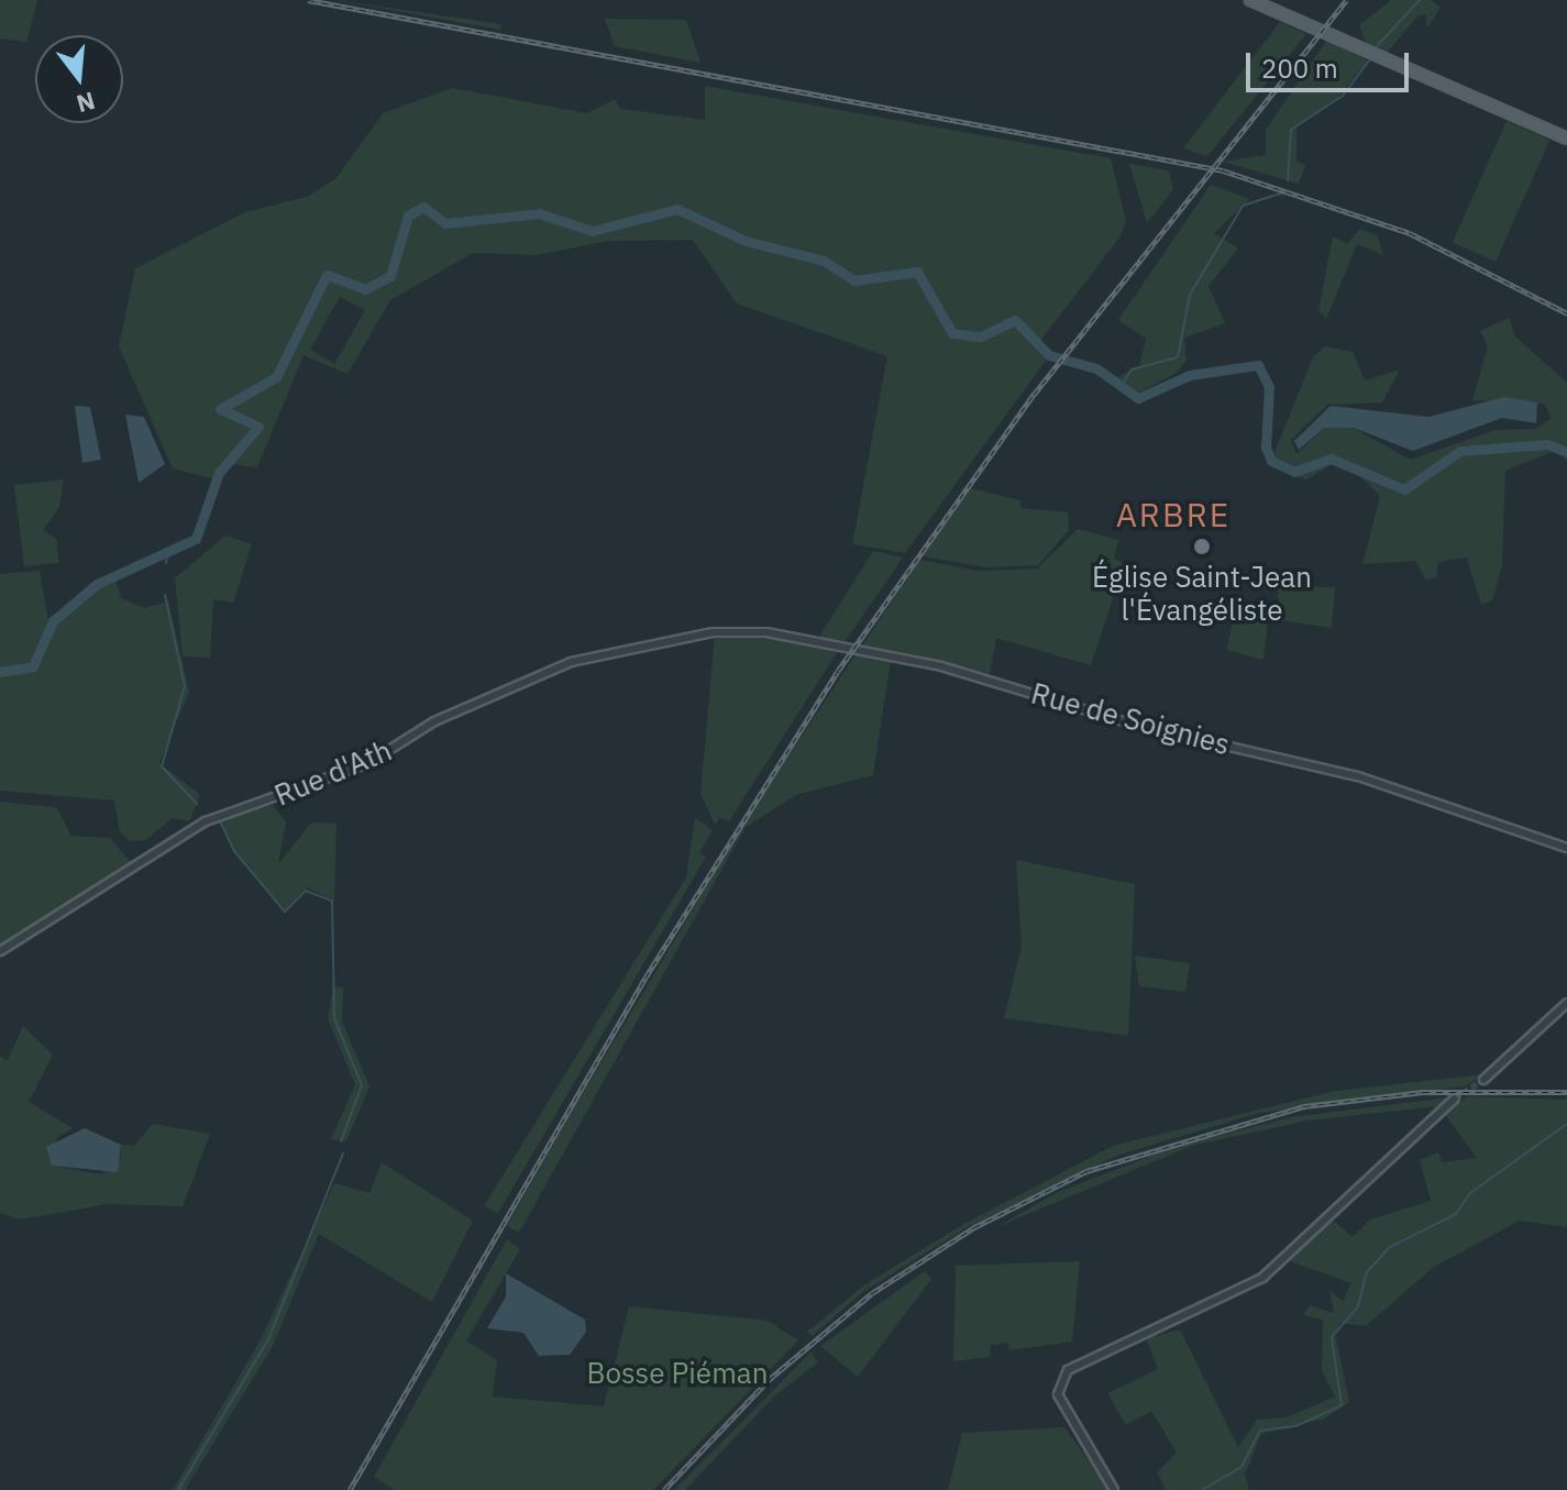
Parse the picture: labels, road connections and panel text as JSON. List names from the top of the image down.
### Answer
{
  "streets": {
    "street": ["Rue de Soignies", "Rue d'Ath"]
  },
  "crossings": [
    ["Rue de Soignies", "Rue d'Ath"]
  ],
  "districts": ["ARBRE"],
  "parks": ["Bosse Piéman"],
  "places": ["Église Saint-Jean l'Évangéliste"],
  "scale_bar": "200 m",
  "north": "bottom"
}
